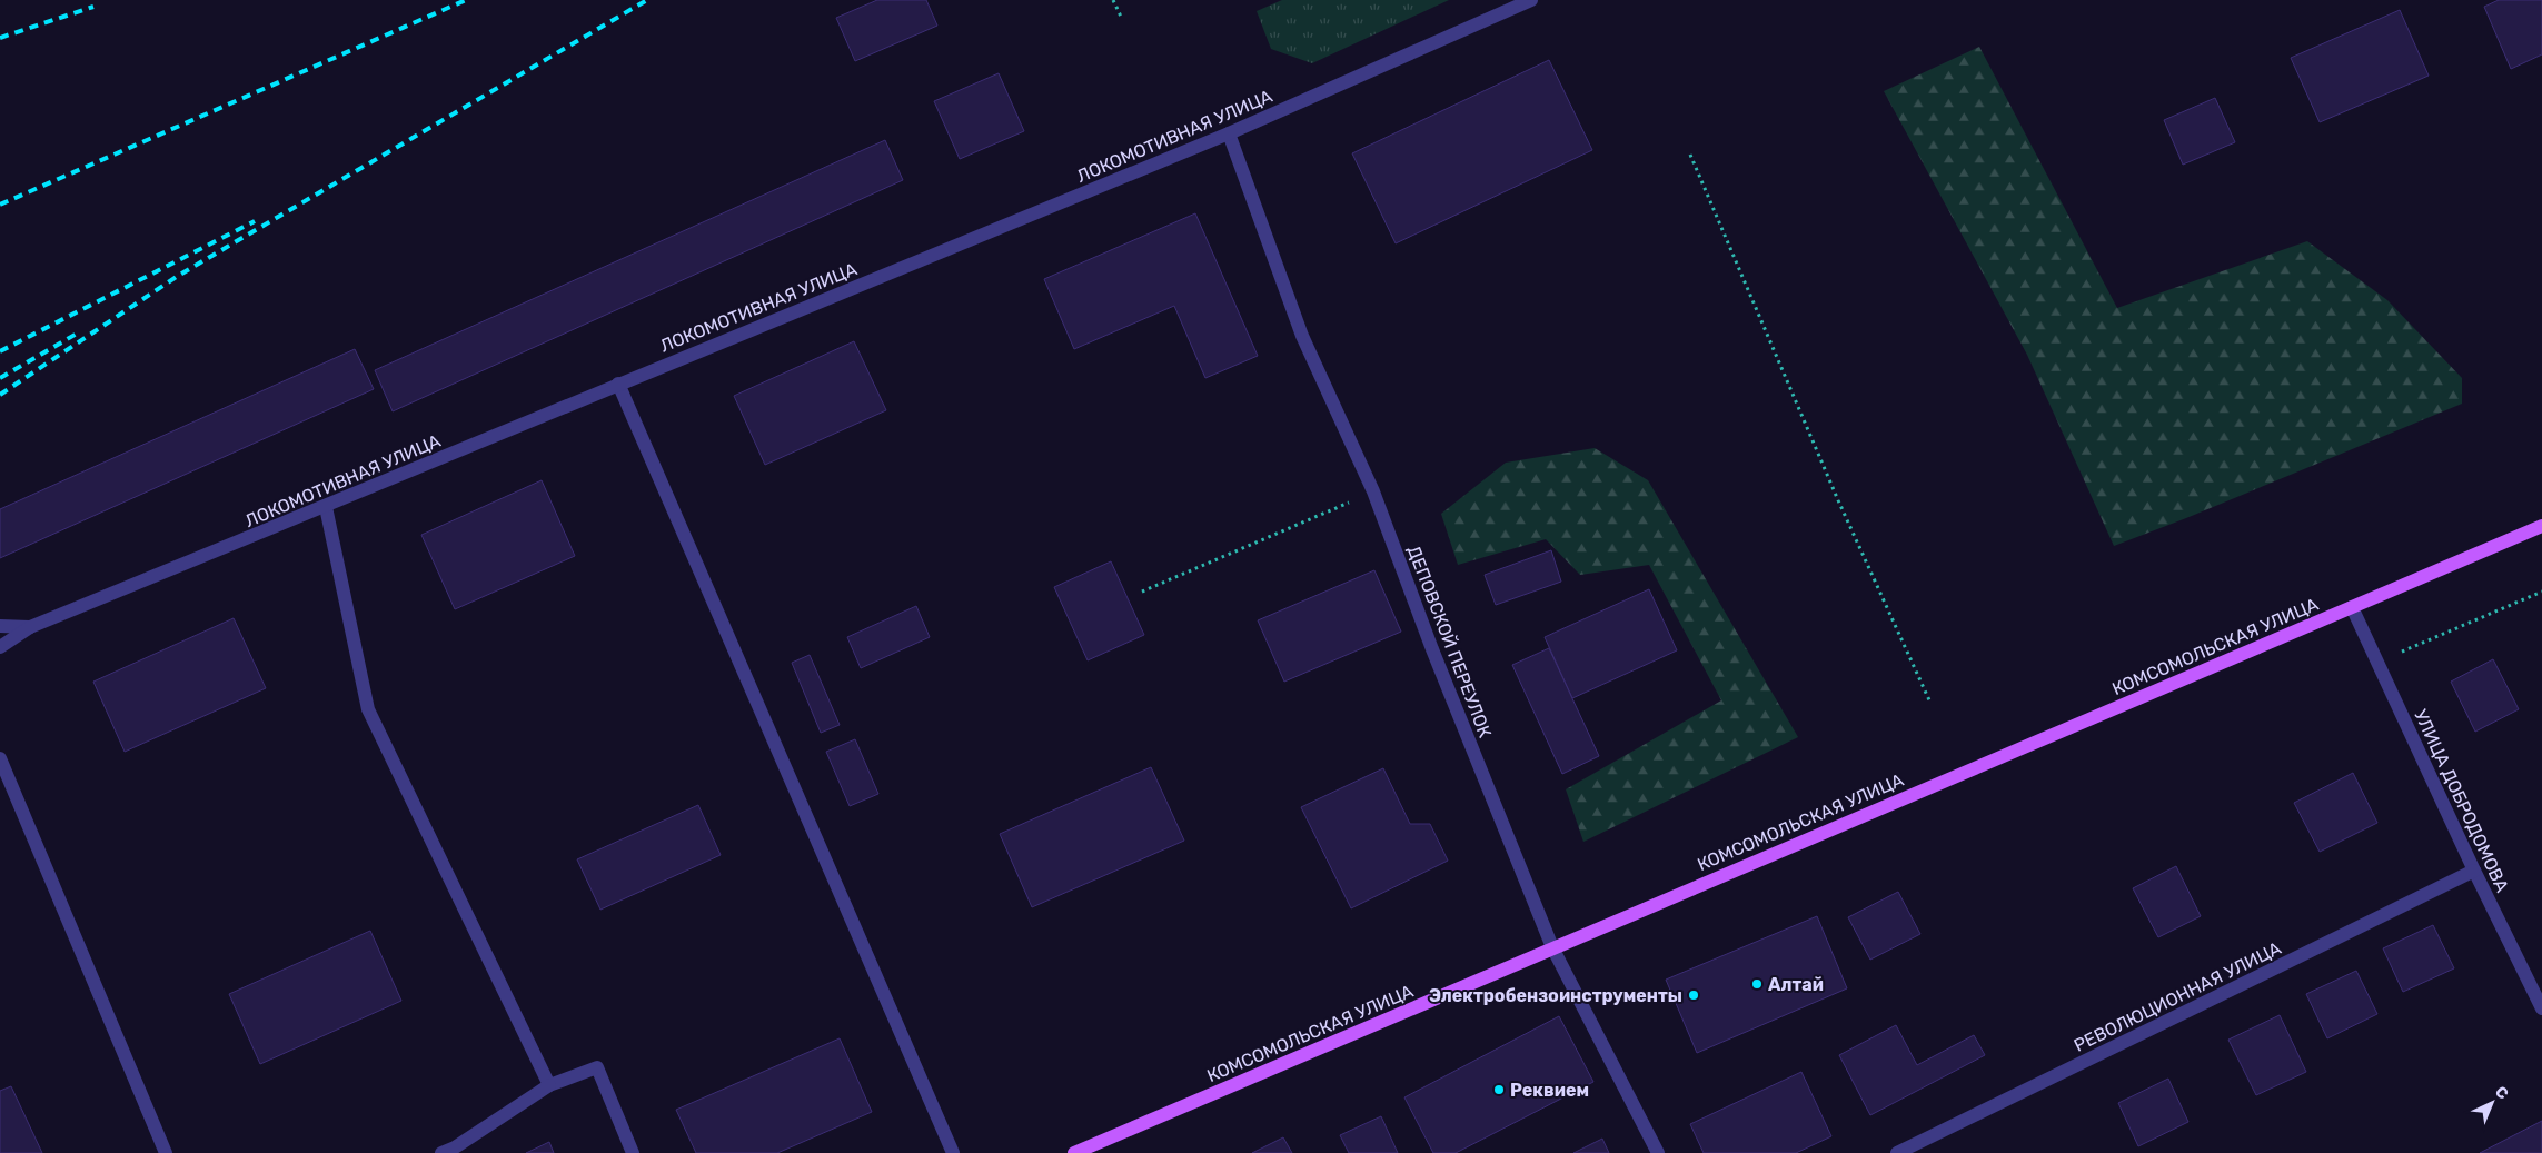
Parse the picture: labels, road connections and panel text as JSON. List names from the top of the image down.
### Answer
{
  "streets": {
    "main road": ["КОМСОМОЛЬСКАЯ УЛИЦА"],
    "street": [
      "ЛОКОМОТИВНАЯ УЛИЦА",
      "ДЕПОВСКОЙ ПЕРЕУЛОК",
      "УЛИЦА ДОБРОДОМОВА",
      "РЕВОЛЮЦИОННАЯ УЛИЦА"
    ]
  },
  "crossings": [
    ["ЛОКОМОТИВНАЯ УЛИЦА", "ДЕПОВСКОЙ ПЕРЕУЛОК"],
    ["ДЕПОВСКОЙ ПЕРЕУЛОК", "КОМСОМОЛЬСКАЯ УЛИЦА"],
    ["КОМСОМОЛЬСКАЯ УЛИЦА", "УЛИЦА ДОБРОДОМОВА"],
    ["УЛИЦА ДОБРОДОМОВА", "РЕВОЛЮЦИОННАЯ УЛИЦА"]
  ],
  "places": ["Алтай", "Электробензоинструменты", "Реквием"],
  "north": "top right"
}
